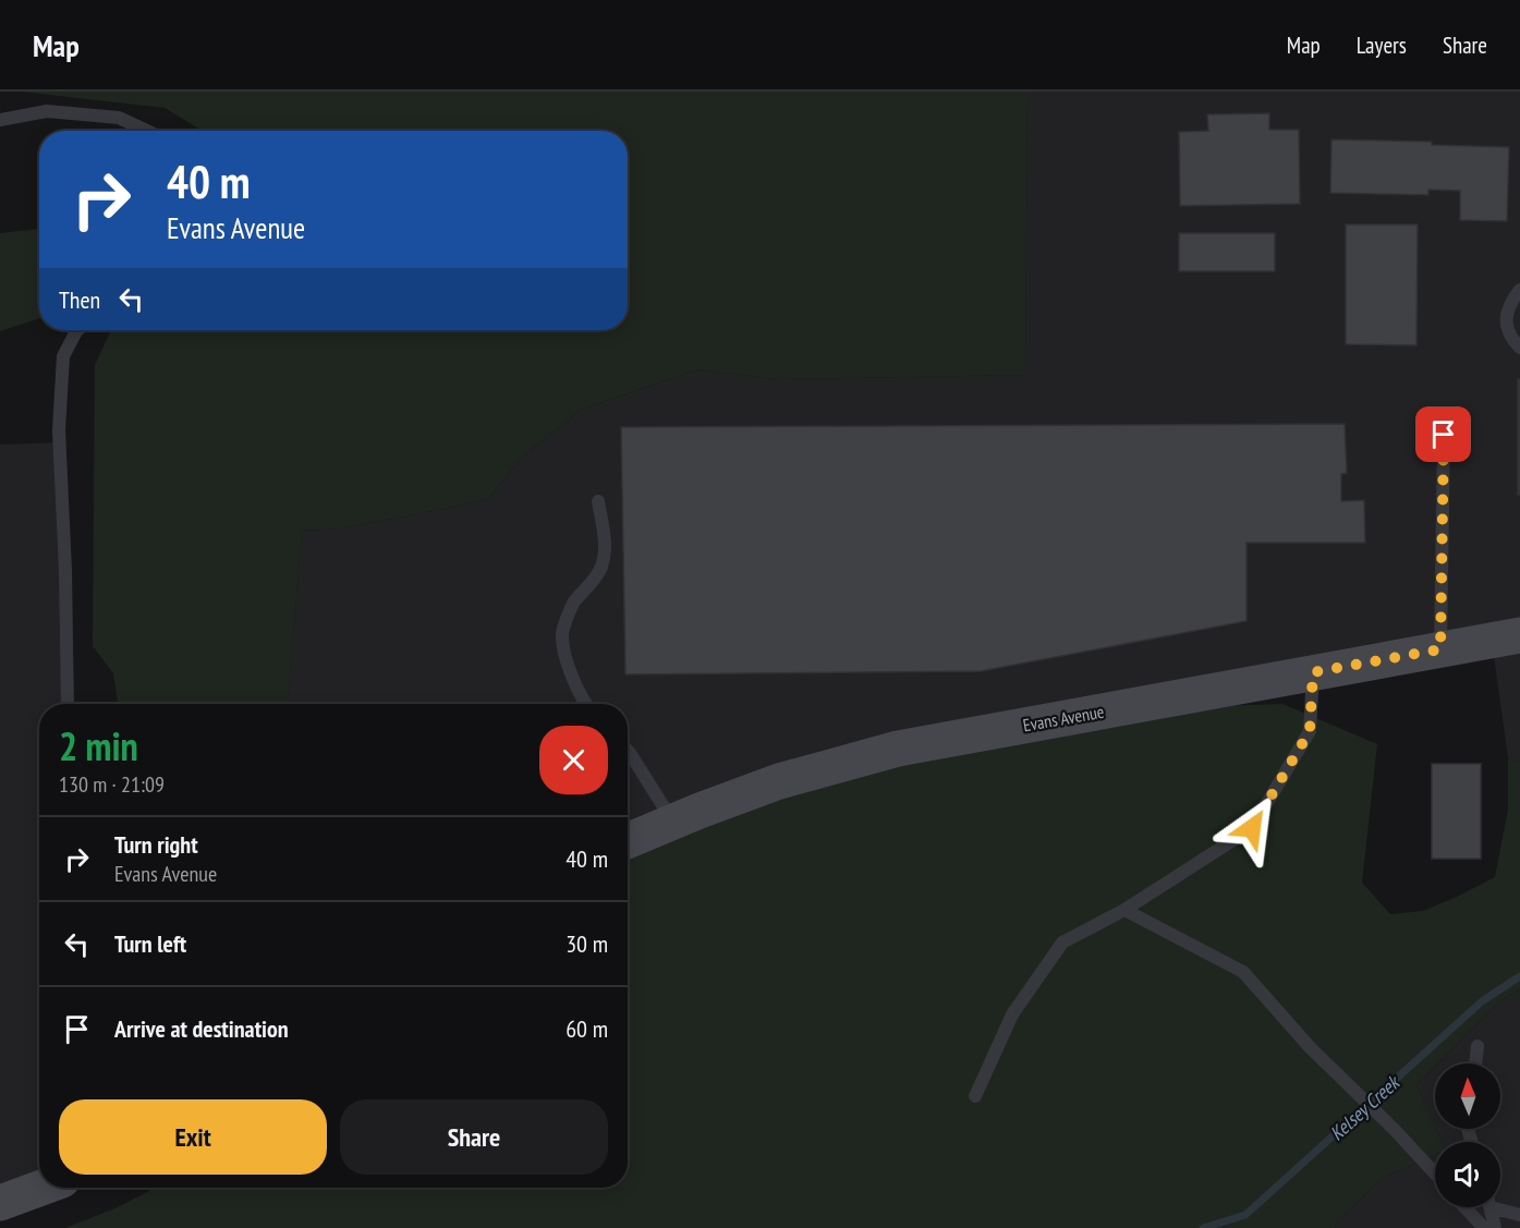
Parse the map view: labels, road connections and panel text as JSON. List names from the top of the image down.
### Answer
{
  "streets": {
    "street": ["Evans Avenue"]
  },
  "water": ["Kelsey Creek"],
  "north": "top",
  "page": {
    "header": "Map",
    "nav": ["Map", "Layers", "Share"],
    "turn": ["40 m", "Evans Avenue"],
    "then": "Then",
    "heading": ["2 min", "130 m · 21:09"],
    "list": [
      {
        "name": "Turn right",
        "note": "Evans Avenue",
        "value": "40 m"
      },
      {
        "name": "Turn left",
        "value": "30 m"
      },
      {
        "name": "Arrive at destination",
        "value": "60 m"
      }
    ],
    "buttons": ["Exit", "Share"]
  }
}
